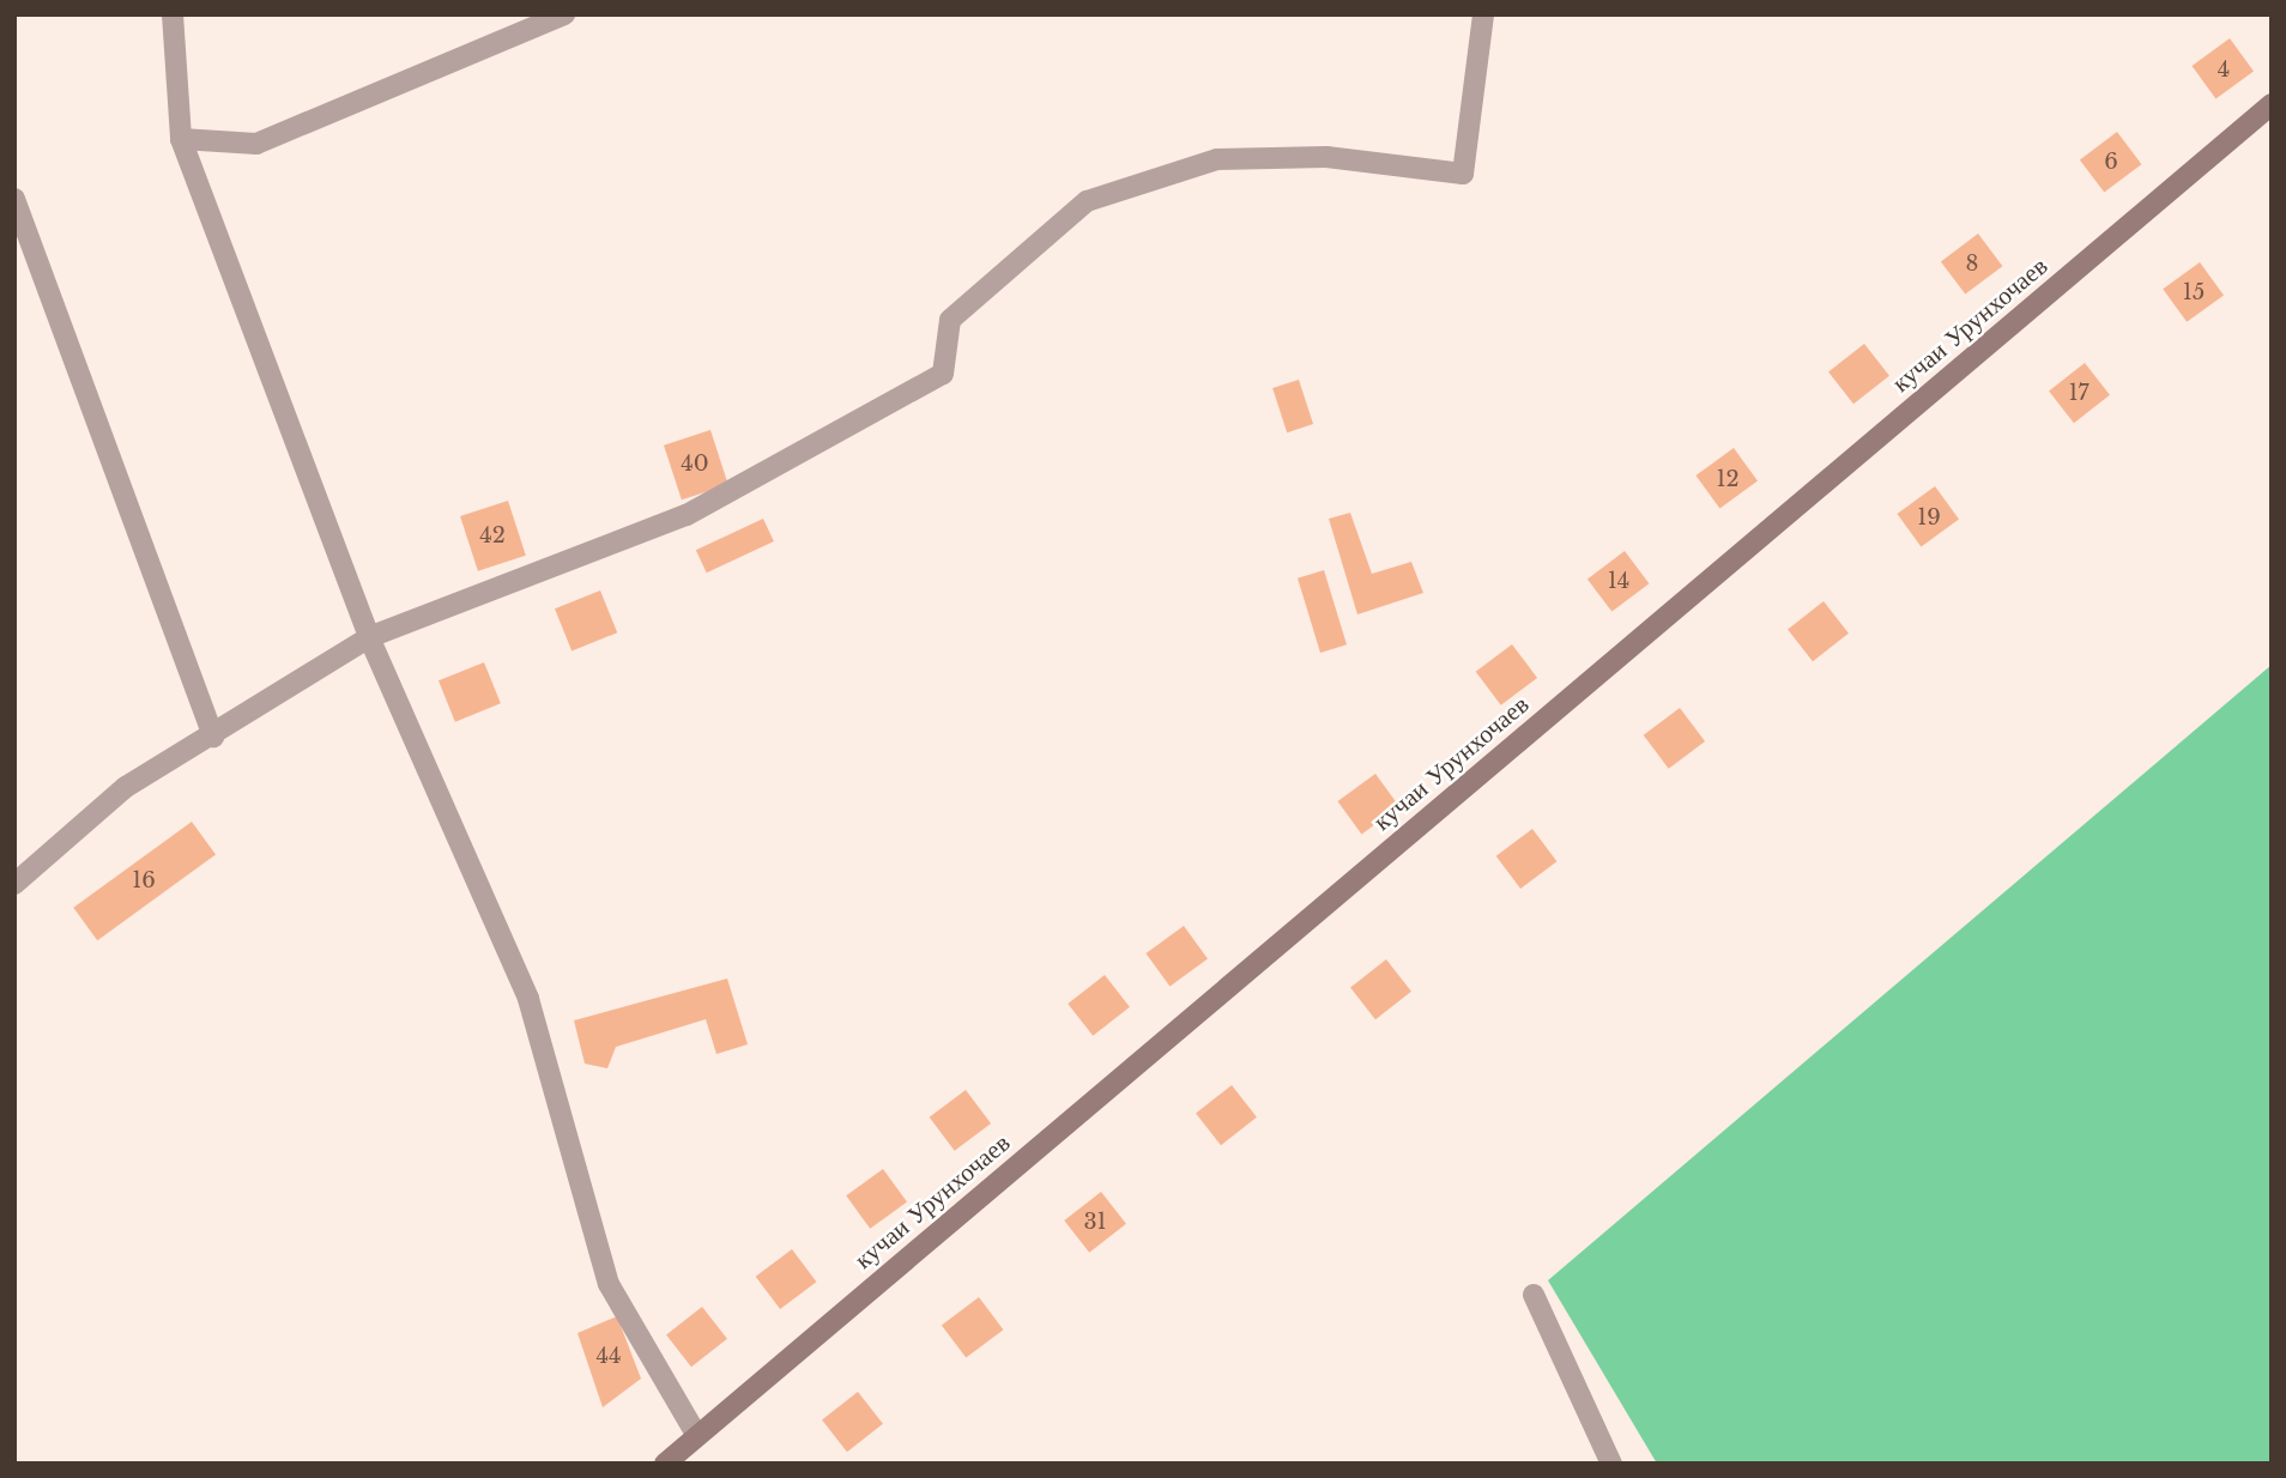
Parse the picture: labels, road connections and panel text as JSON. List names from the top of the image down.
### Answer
{
  "streets": {
    "street": ["кучаи Урунхочаев"]
  },
  "house_numbers": [
    "4",
    "6",
    "8",
    "15",
    "17",
    "40",
    "12",
    "19",
    "42",
    "14",
    "16",
    "31",
    "44"
  ]
}
